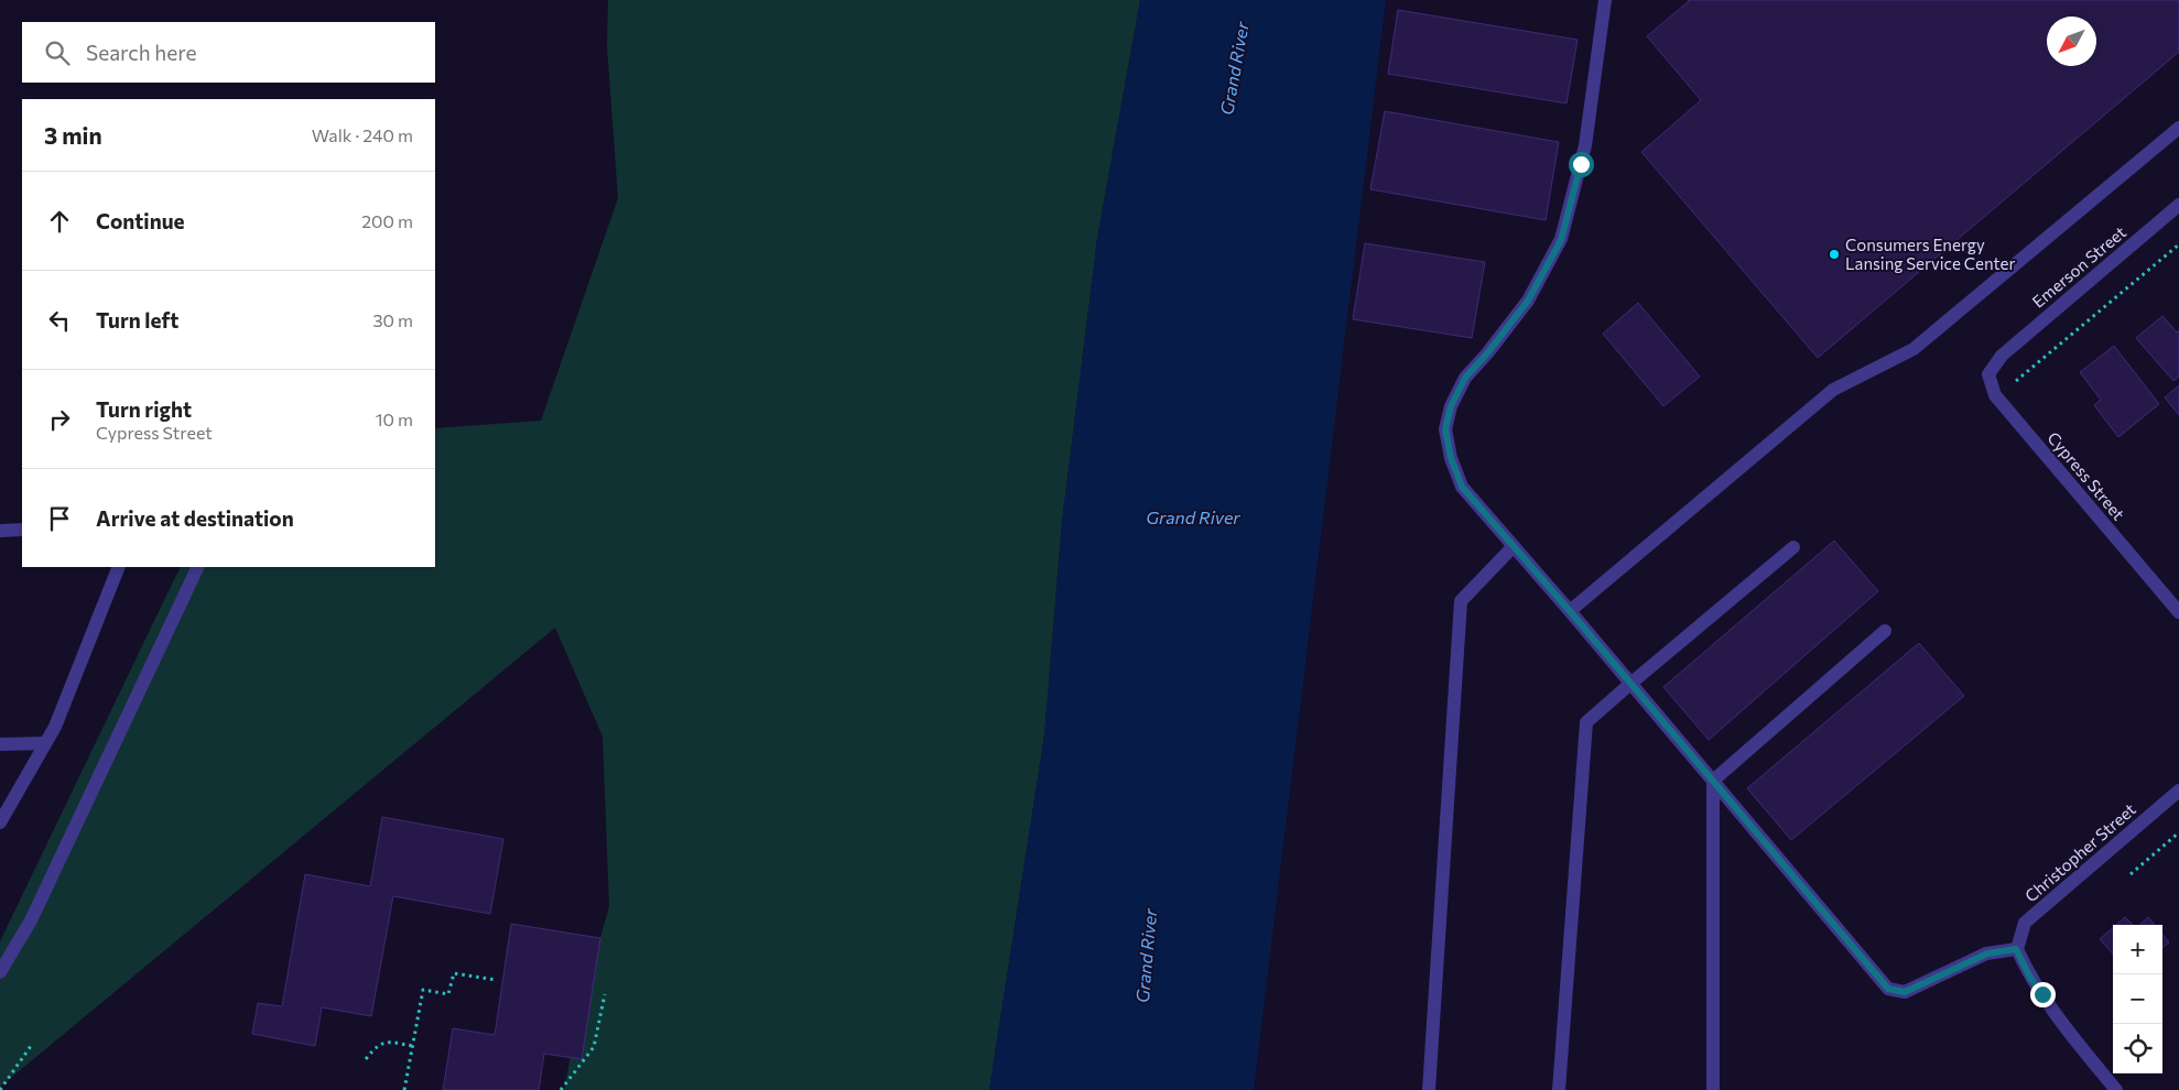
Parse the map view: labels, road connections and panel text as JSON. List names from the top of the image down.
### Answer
{
  "streets": {
    "street": ["Emerson Street", "Cypress Street", "Christopher Street"]
  },
  "crossings": [
    ["Emerson Street", "Cypress Street"]
  ],
  "water": ["Grand River"],
  "places": ["Consumers Energy Lansing Service Center"],
  "north": "bottom left",
  "page": {
    "search": "Search here",
    "heading": ["3 min", "Walk · 240 m"],
    "list": [
      ["Continue", "200 m"],
      ["Turn left", "30 m"],
      ["Turn right", "Cypress Street", "10 m"],
      "Arrive at destination"
    ],
    "map_buttons": ["+", "−"]
  }
}
